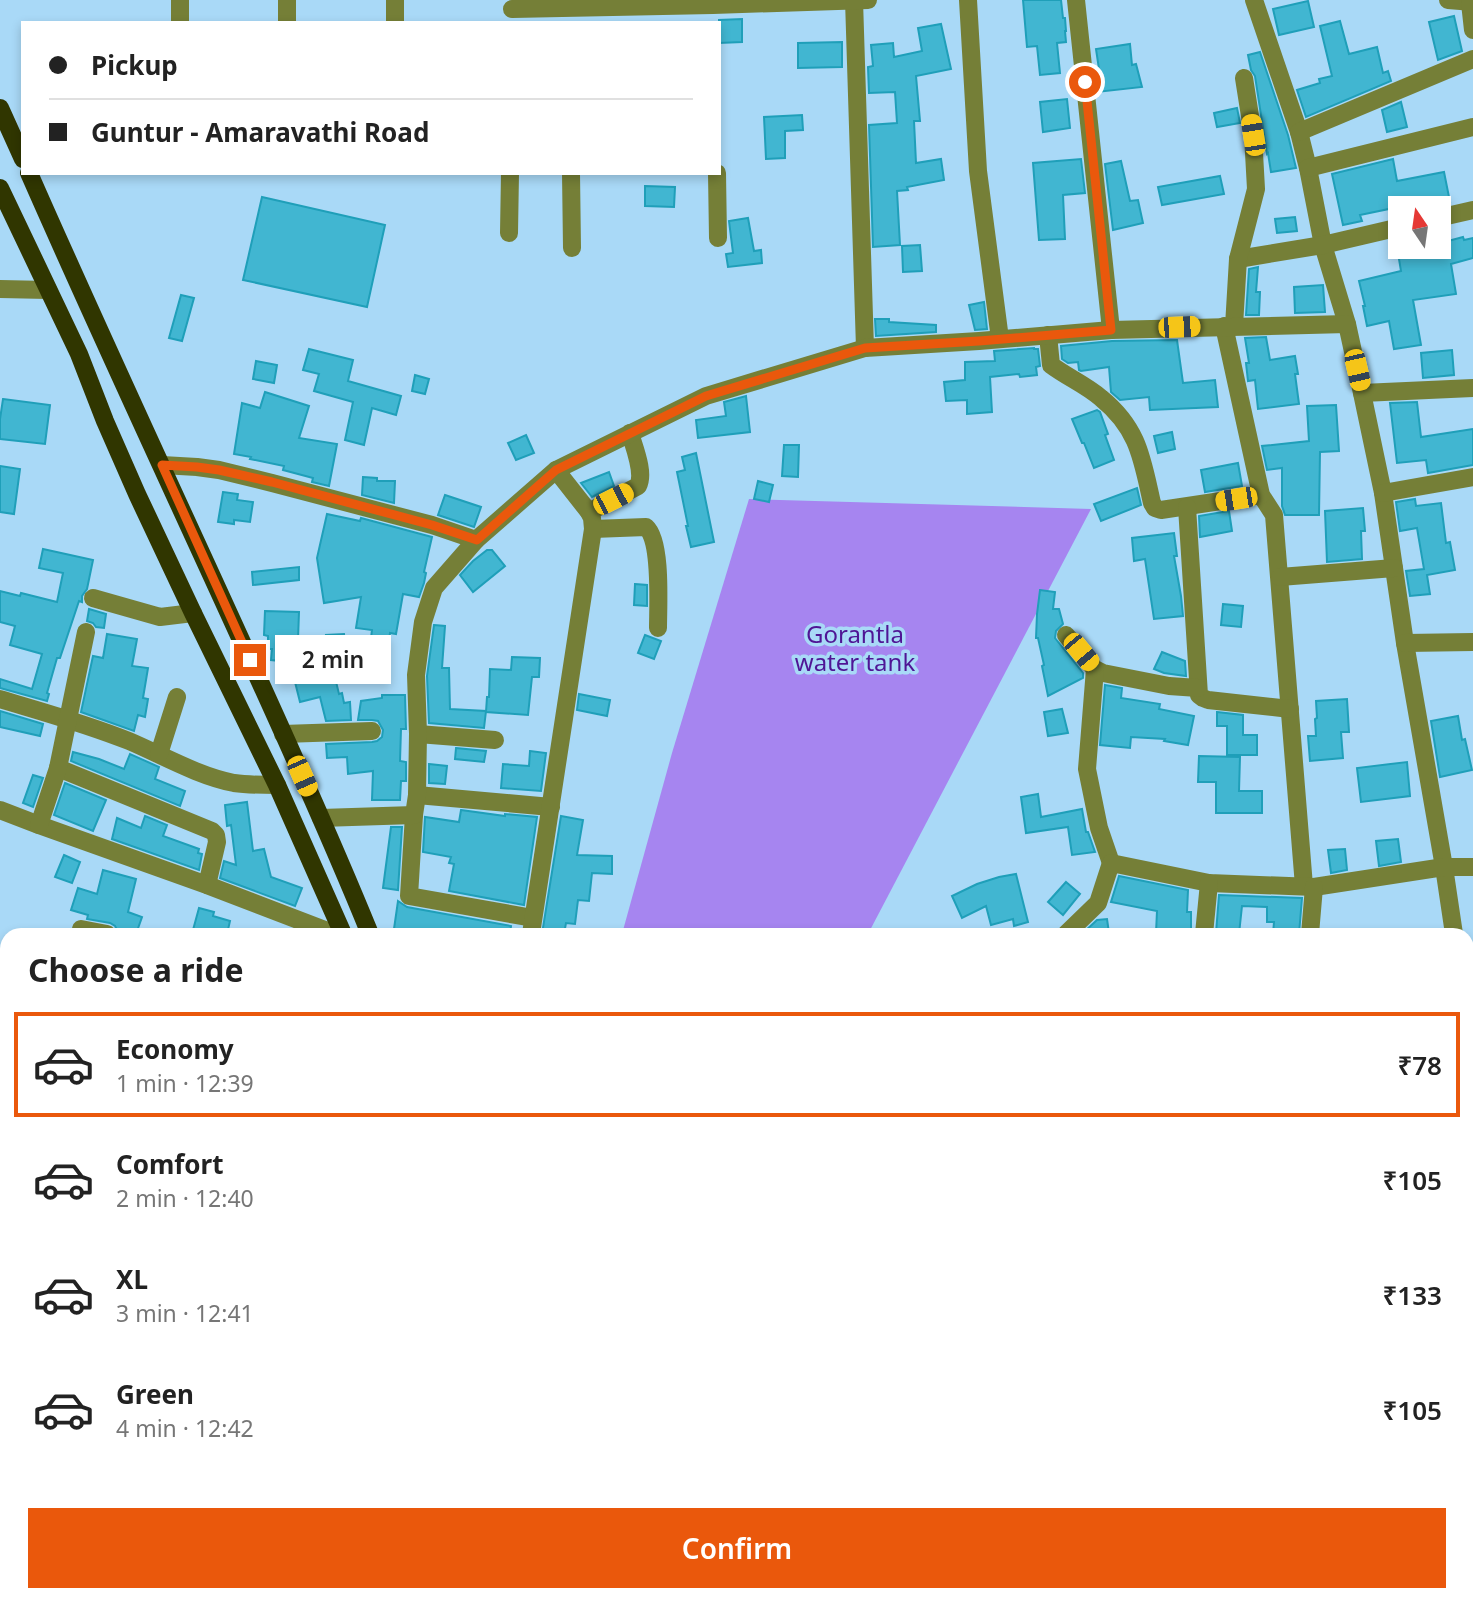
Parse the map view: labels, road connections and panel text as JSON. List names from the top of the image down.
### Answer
{
  "parks": ["Gorantla water tank"],
  "north": "top",
  "page": {
    "banner": ["Pickup", "Guntur - Amaravathi Road"],
    "bubble": "2 min",
    "heading": "Choose a ride",
    "list": [
      {
        "name": "Economy",
        "note": "1 min · 12:39",
        "value": "₹78"
      },
      {
        "name": "Comfort",
        "note": "2 min · 12:40",
        "value": "₹105"
      },
      {
        "name": "XL",
        "note": "3 min · 12:41",
        "value": "₹133"
      },
      {
        "name": "Green",
        "note": "4 min · 12:42",
        "value": "₹105"
      }
    ],
    "buttons": "Confirm"
  }
}
